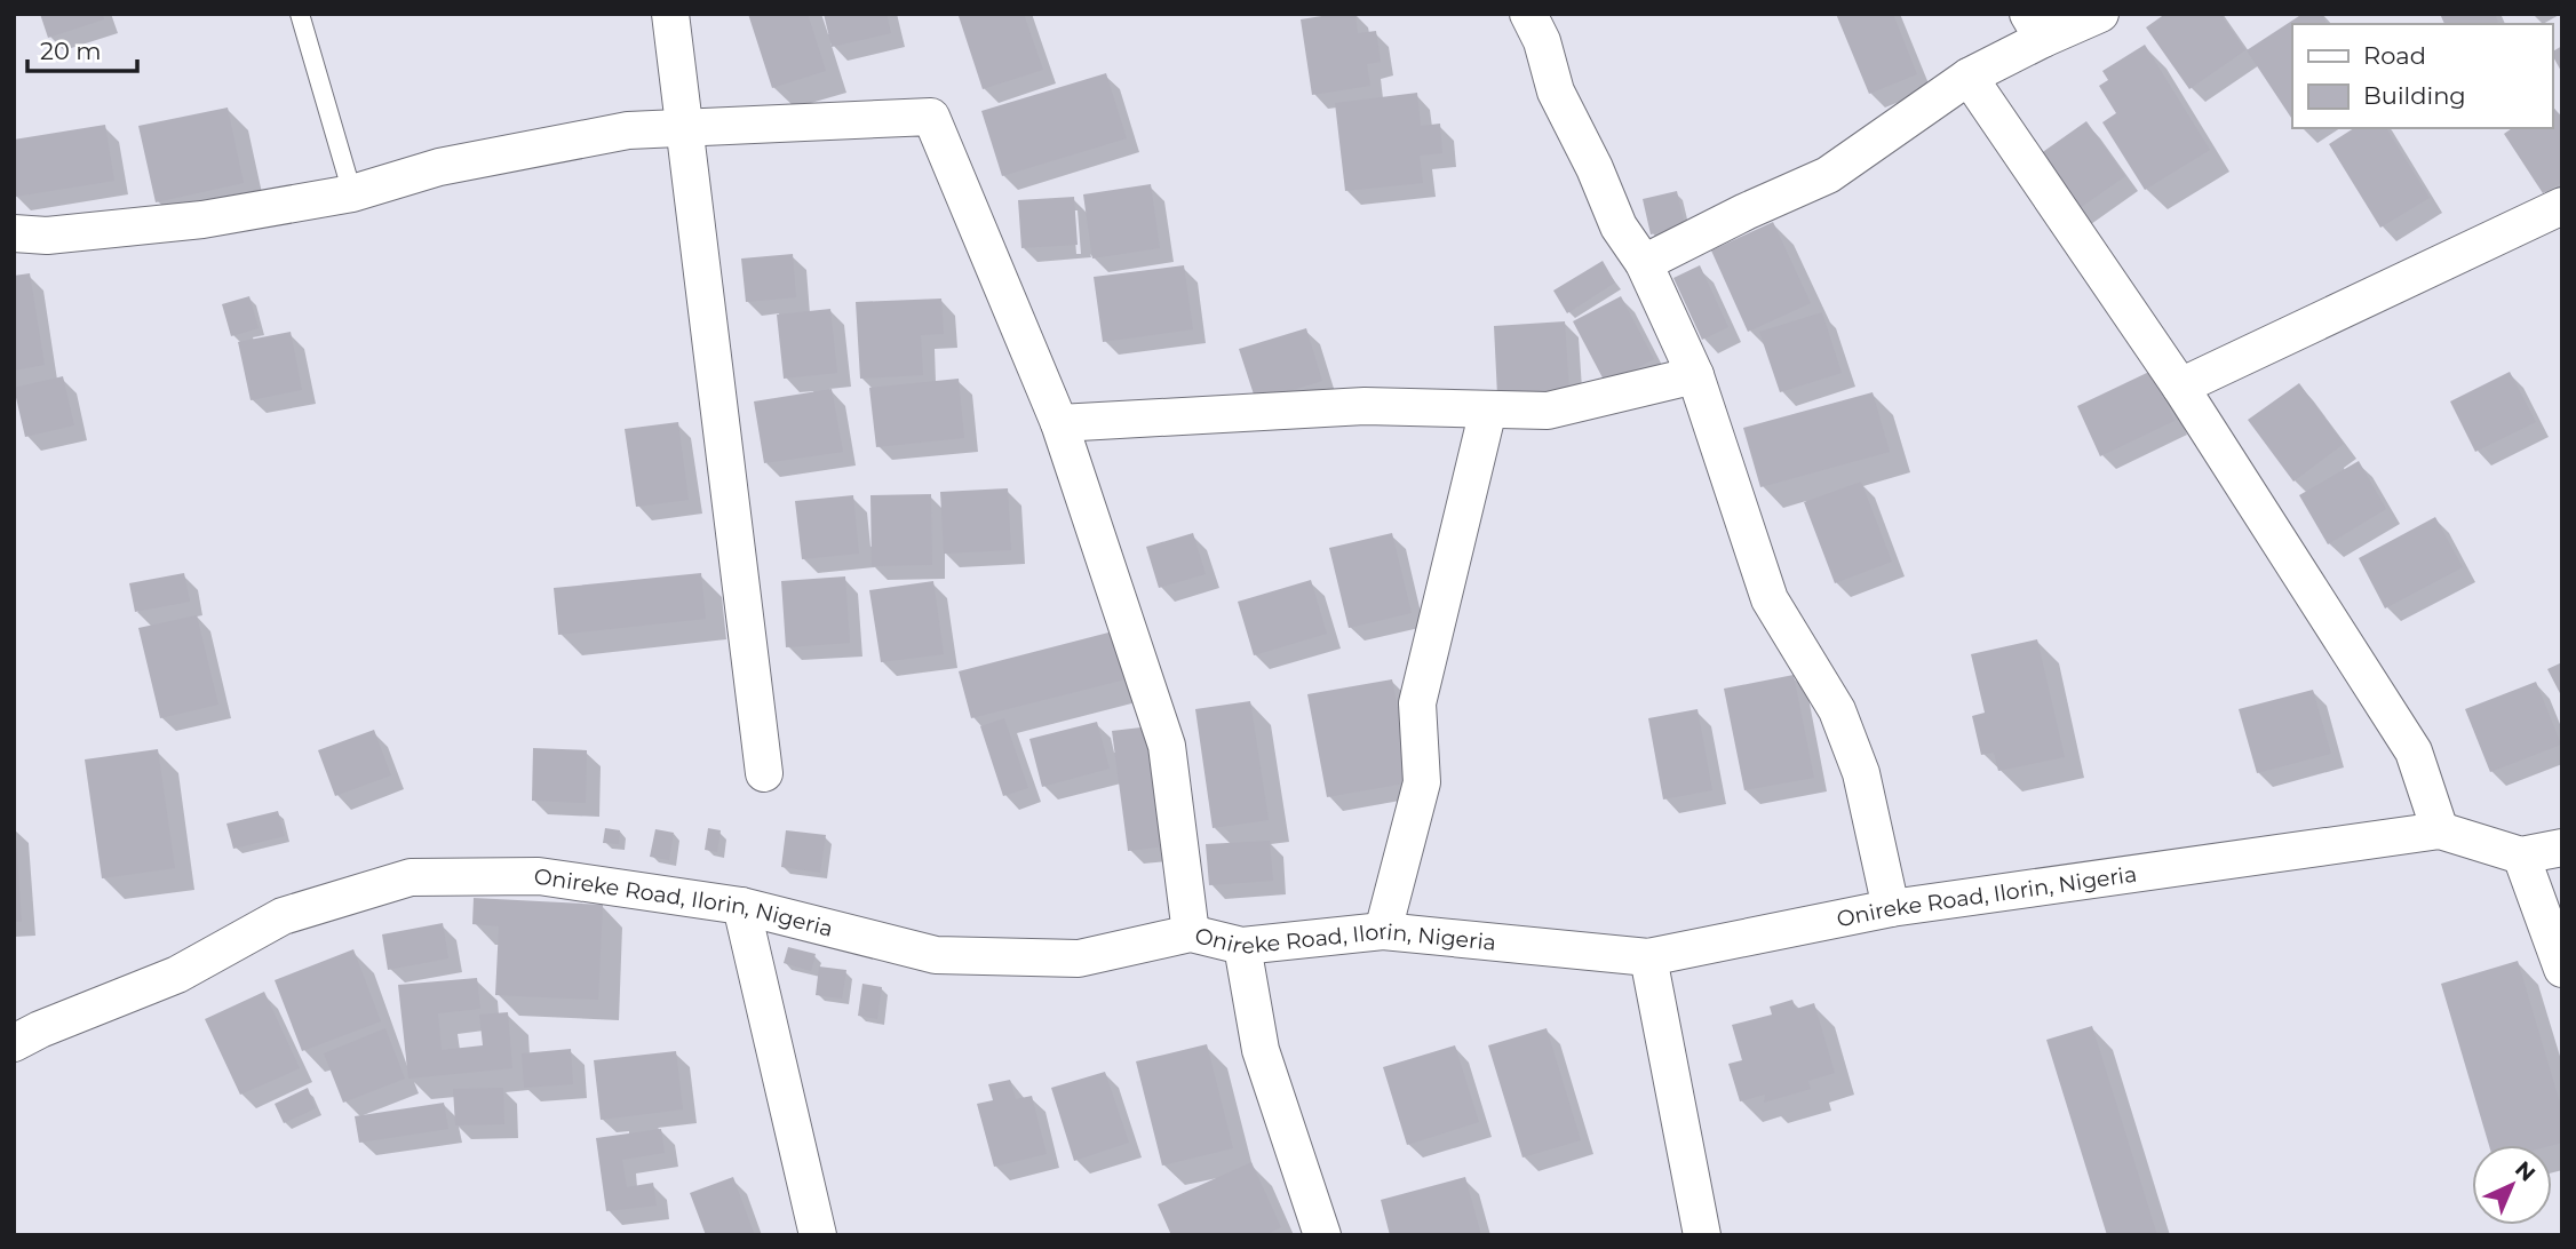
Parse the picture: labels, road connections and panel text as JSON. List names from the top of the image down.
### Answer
{
  "streets": {
    "street": ["Onireke Road, Ilorin, Nigeria"]
  },
  "legend": ["Road", "Building"],
  "scale_bar": "20 m",
  "north": "top right"
}
